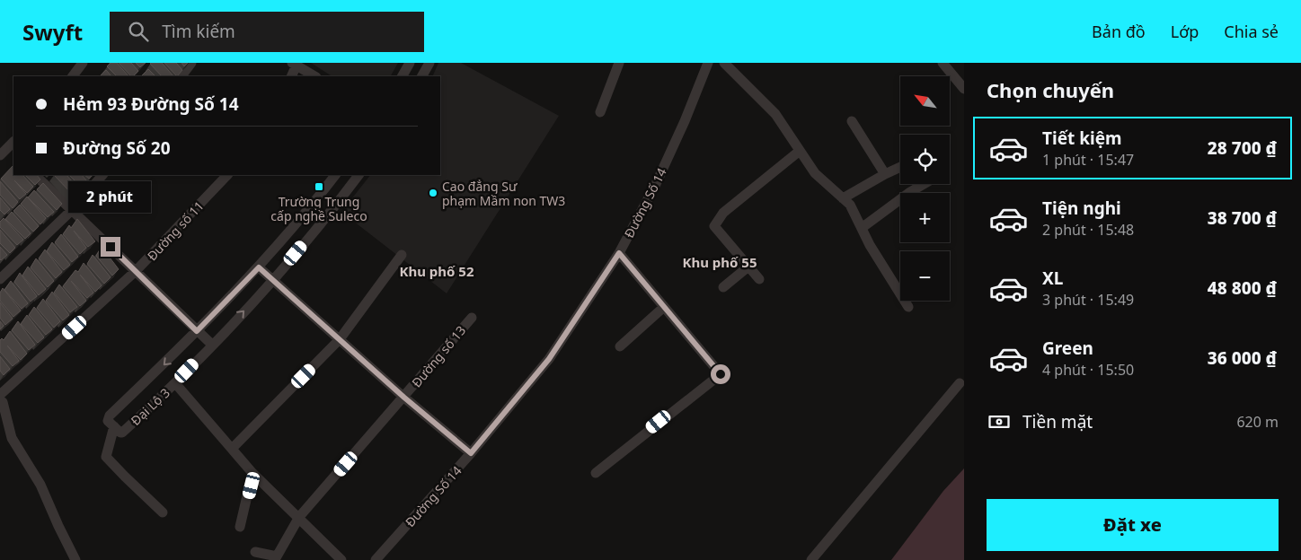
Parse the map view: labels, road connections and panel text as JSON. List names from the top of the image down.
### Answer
{
  "streets": {
    "street": [
      "Đường Số 14",
      "Đường số 11",
      "Đường số 13",
      "Đại Lộ 3"
    ]
  },
  "districts": ["Khu phố 55", "Khu phố 52"],
  "places": {
    "transit": ["Trường Trung cấp nghề Suleco"],
    "other": ["Cao đẳng Sư phạm Mầm non TW3"]
  },
  "north": "top left",
  "page": {
    "header": "Swyft",
    "search": "Tìm kiếm",
    "nav": ["Bản đồ", "Lớp", "Chia sẻ"],
    "heading": "Chọn chuyến",
    "map_buttons": ["+", "−"],
    "banner": ["Hẻm 93 Đường Số 14", "Đường Số 20"],
    "list": [
      {
        "name": "Tiết kiệm",
        "note": "1 phút · 15:47",
        "value": "28 700 ₫"
      },
      {
        "name": "Tiện nghi",
        "note": "2 phút · 15:48",
        "value": "38 700 ₫"
      },
      {
        "name": "XL",
        "note": "3 phút · 15:49",
        "value": "48 800 ₫"
      },
      {
        "name": "Green",
        "note": "4 phút · 15:50",
        "value": "36 000 ₫"
      }
    ],
    "bubble": "2 phút",
    "pay": ["Tiền mặt", "620 m"],
    "buttons": "Đặt xe"
  }
}
